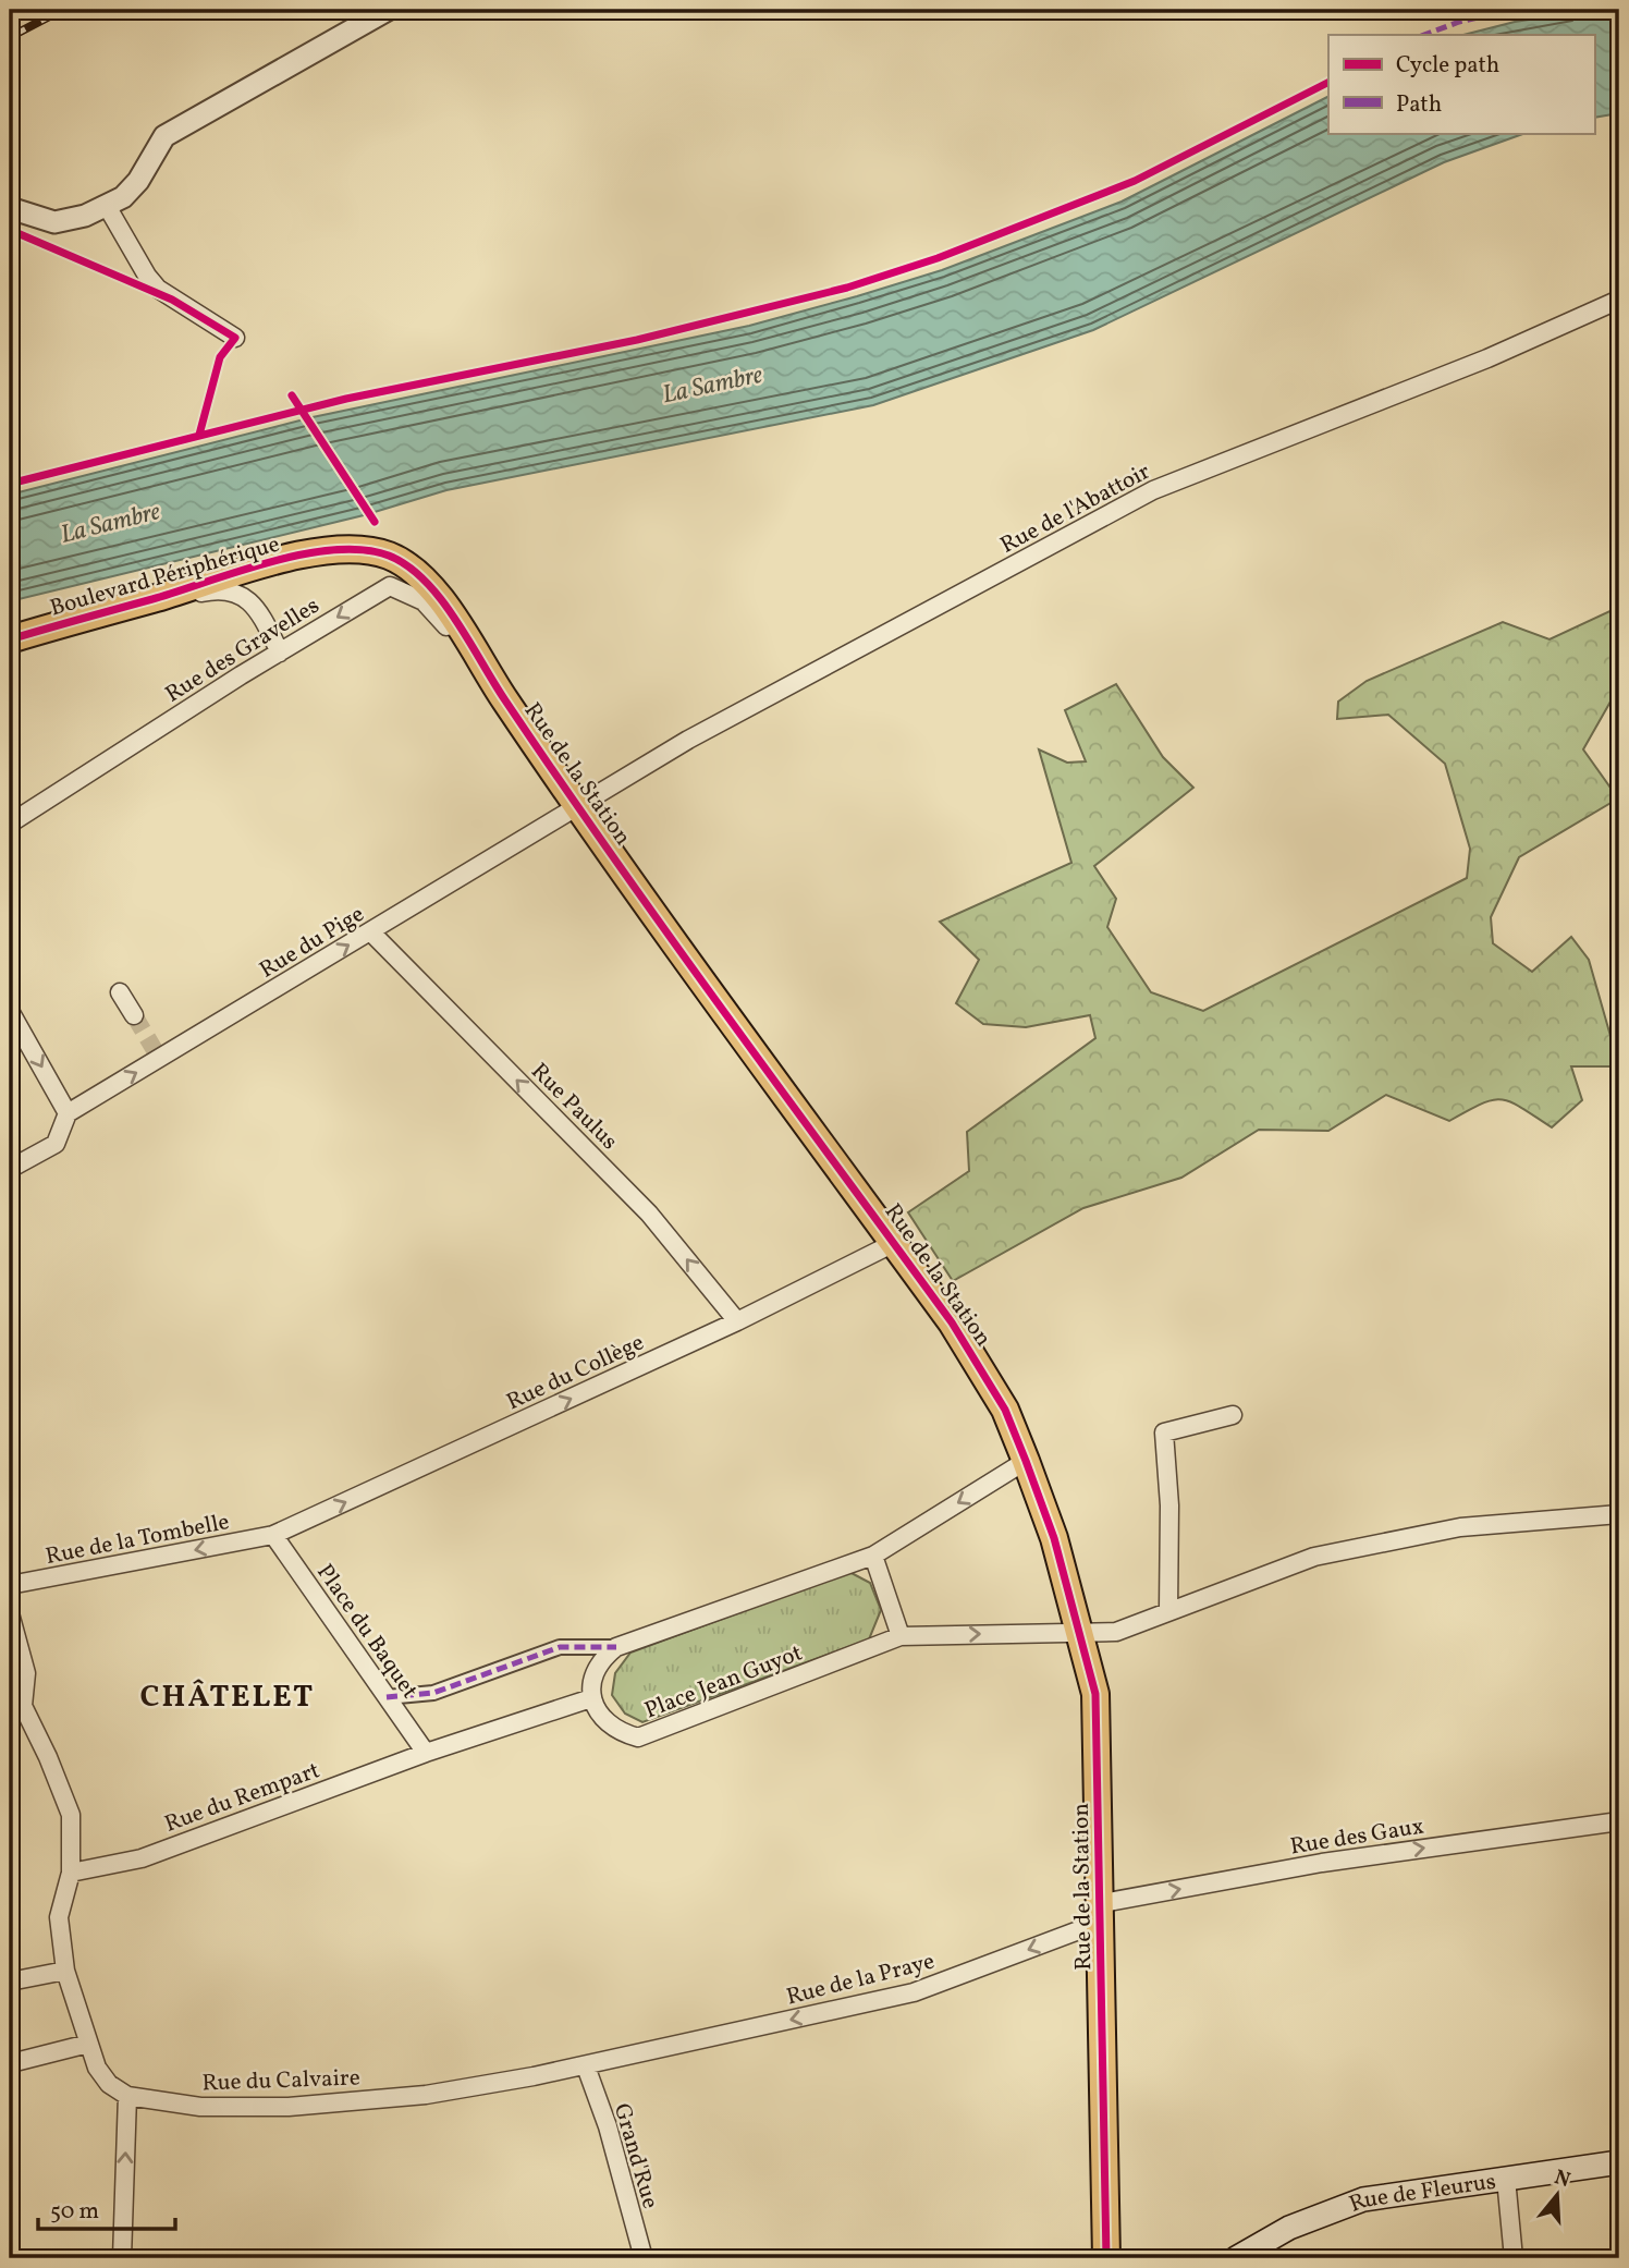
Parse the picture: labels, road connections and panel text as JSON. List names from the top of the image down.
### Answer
{
  "streets": {
    "main road": ["Boulevard Périphérique", "Rue de la Station", "Rue de Fleurus"],
    "street": [
      "Rue de l'Abattoir",
      "Rue des Gravelles",
      "Rue du Pige",
      "Rue Paulus",
      "Rue du Collège",
      "Rue de la Tombelle",
      "Place du Baquet",
      "Place Jean Guyot",
      "Rue du Rempart",
      "Rue des Gaux",
      "Rue de la Praye",
      "Rue du Calvaire",
      "Grand'Rue"
    ]
  },
  "crossings": [
    ["Rue de l'Abattoir", "Rue de la Station"],
    ["Rue de l'Abattoir", "Rue du Pige"],
    ["Boulevard Périphérique", "Rue de la Station"],
    ["Rue des Gravelles", "Rue de la Station"],
    ["Rue de la Station", "Rue du Pige"],
    ["Rue de la Station", "Rue du Collège"],
    ["Rue de la Station", "Rue des Gaux"],
    ["Rue de la Station", "Rue de la Praye"],
    ["Rue du Pige", "Rue Paulus"],
    ["Rue Paulus", "Rue du Collège"],
    ["Rue du Collège", "Rue de la Tombelle"],
    ["Rue du Collège", "Place du Baquet"],
    ["Rue de la Tombelle", "Place du Baquet"],
    ["Place du Baquet", "Rue du Rempart"],
    ["Place Jean Guyot", "Rue du Rempart"],
    ["Rue des Gaux", "Rue de la Praye"],
    ["Rue de la Praye", "Rue du Calvaire"],
    ["Rue de la Praye", "Grand'Rue"],
    ["Rue du Calvaire", "Grand'Rue"]
  ],
  "one_way": [
    "Rue du Pige",
    "Rue Paulus",
    "Rue du Collège",
    "Rue de la Tombelle",
    "Rue des Gaux",
    "Rue de la Praye"
  ],
  "districts": ["CHÂTELET"],
  "water": ["La Sambre"],
  "legend": ["Cycle path", "Path"],
  "scale_bar": "50 m",
  "north": "top"
}
